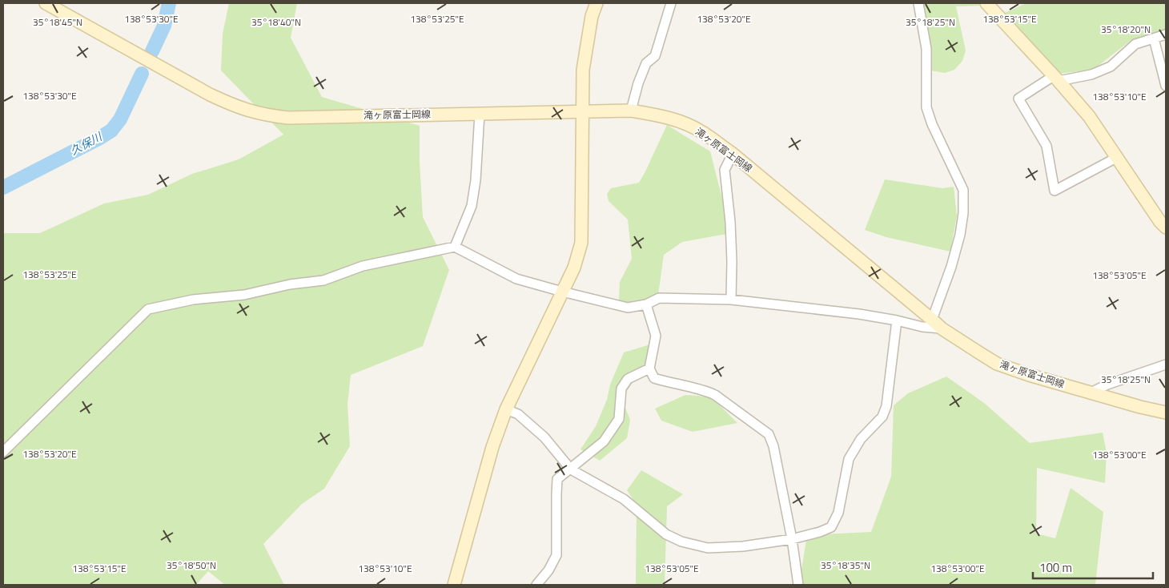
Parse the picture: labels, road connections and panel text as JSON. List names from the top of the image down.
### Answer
{
  "streets": {
    "main road": ["滝ヶ原富士岡線"]
  },
  "water": ["久保川"],
  "scale_bar": "100 m",
  "coordinates": [
    "138°53'30\"E",
    "138°53'25\"E",
    "138°53'20\"E",
    "138°53'15\"E",
    "35°18'40\"N",
    "35°18'45\"N",
    "35°18'25\"N",
    "35°18'20\"N",
    "138°53'10\"E",
    "138°53'05\"E",
    "138°53'00\"E",
    "35°18'50\"N",
    "35°18'35\"N"
  ]
}
